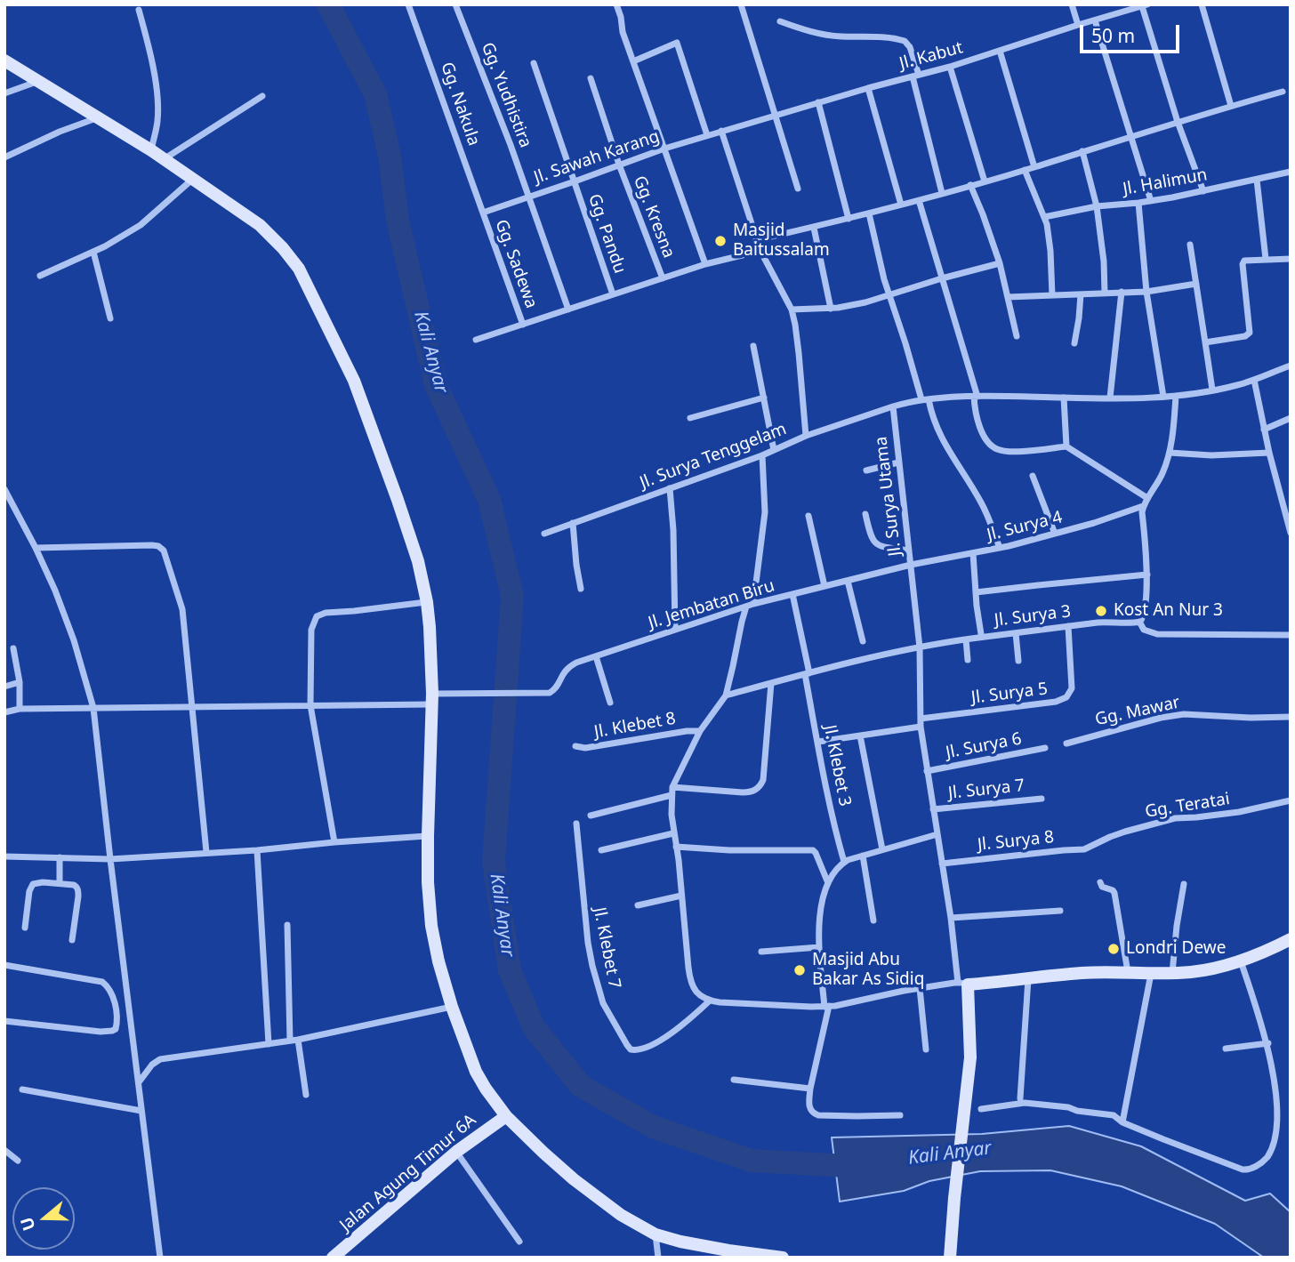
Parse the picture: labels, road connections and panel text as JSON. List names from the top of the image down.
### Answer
{
  "streets": {
    "street": [
      "Jl. Kabut",
      "Gg. Yudhistira",
      "Gg. Nakula",
      "Jl. Sawah Karang",
      "Jl. Halimun",
      "Gg. Kresna",
      "Gg. Pandu",
      "Gg. Sadewa",
      "Jl. Surya Tenggelam",
      "Jl. Surya Utama",
      "Jl. Surya 4",
      "Jl. Jembatan Biru",
      "Jl. Surya 3",
      "Jl. Surya 5",
      "Gg. Mawar",
      "Jl. Klebet 8",
      "Jl. Surya 6",
      "Jl. Klebet 3",
      "Jl. Surya 7",
      "Gg. Teratai",
      "Jl. Surya 8",
      "Jl. Klebet 7",
      "Jalan Agung Timur 6A"
    ]
  },
  "crossings": [
    ["Jl. Kabut", "Jl. Sawah Karang"],
    ["Gg. Yudhistira", "Jl. Sawah Karang"],
    ["Gg. Nakula", "Jl. Sawah Karang"],
    ["Gg. Nakula", "Gg. Sadewa"],
    ["Jl. Sawah Karang", "Gg. Kresna"],
    ["Jl. Sawah Karang", "Gg. Pandu"],
    ["Jl. Sawah Karang", "Gg. Sadewa"],
    ["Jl. Surya Tenggelam", "Jl. Surya Utama"],
    ["Jl. Surya Utama", "Jl. Surya 4"],
    ["Jl. Surya Utama", "Jl. Jembatan Biru"],
    ["Jl. Surya Utama", "Jl. Surya 3"],
    ["Jl. Surya Utama", "Jl. Surya 5"],
    ["Jl. Surya Utama", "Jl. Surya 6"],
    ["Jl. Surya Utama", "Jl. Surya 7"],
    ["Jl. Surya Utama", "Jl. Surya 8"],
    ["Jl. Surya 4", "Jl. Jembatan Biru"],
    ["Jl. Jembatan Biru", "Jl. Klebet 3"],
    ["Jl. Surya 3", "Jl. Surya 5"],
    ["Jl. Surya 3", "Jl. Klebet 3"],
    ["Jl. Surya 5", "Jl. Klebet 3"],
    ["Gg. Teratai", "Jl. Surya 8"]
  ],
  "water": ["Kali Anyar"],
  "places": [
    "Masjid Baitussalam",
    "Kost An Nur 3",
    "Londri Dewe",
    "Masjid Abu Bakar As Sidiq"
  ],
  "scale_bar": "50 m",
  "north": "left"
}
